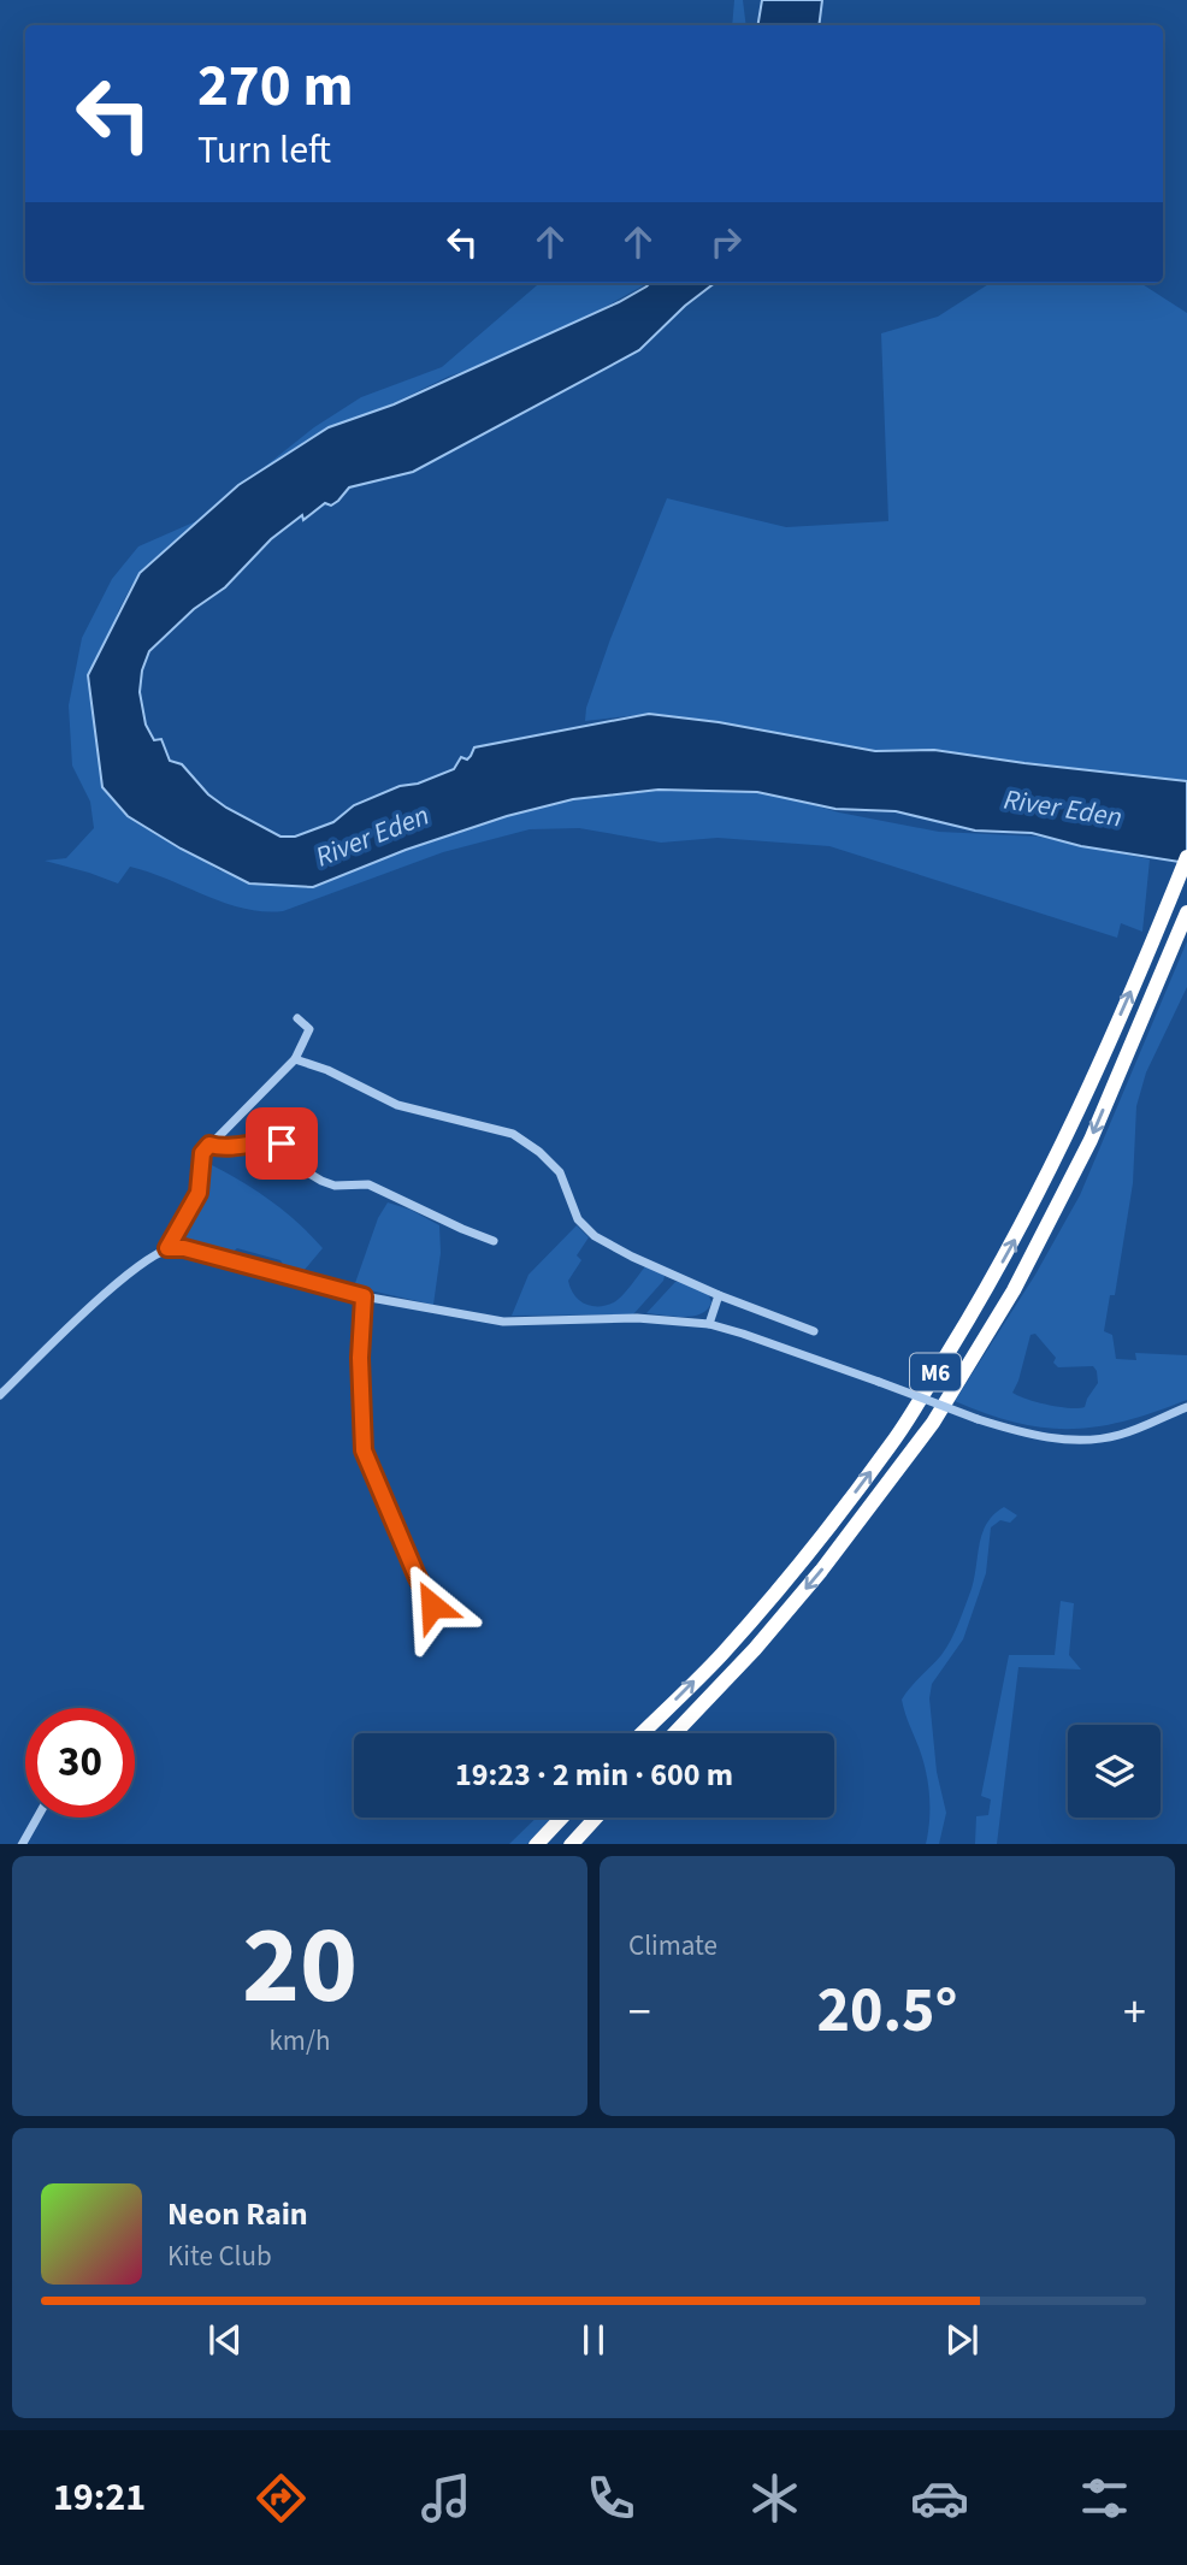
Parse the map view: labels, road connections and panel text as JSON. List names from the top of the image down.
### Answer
{
  "streets": {
    "highway": ["M6"]
  },
  "water": ["River Eden"],
  "page": {
    "turn": ["270 m", "Turn left"],
    "limit": "30",
    "trip": "19:23 · 2 min · 600 m",
    "tile": [
      ["20", "km/h"],
      "Climate"
    ],
    "heat": ["−", "20.5°", "+"],
    "song": ["Neon Rain", "Kite Club"],
    "tabs": "19:21"
  }
}
